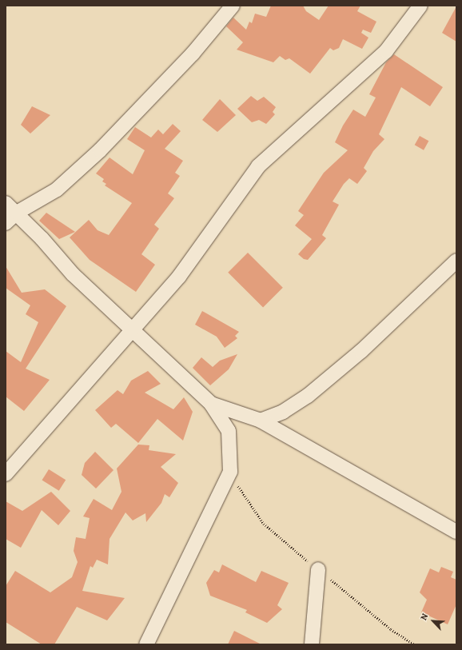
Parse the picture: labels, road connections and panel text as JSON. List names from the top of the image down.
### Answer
{
  "north": "top left"
}
